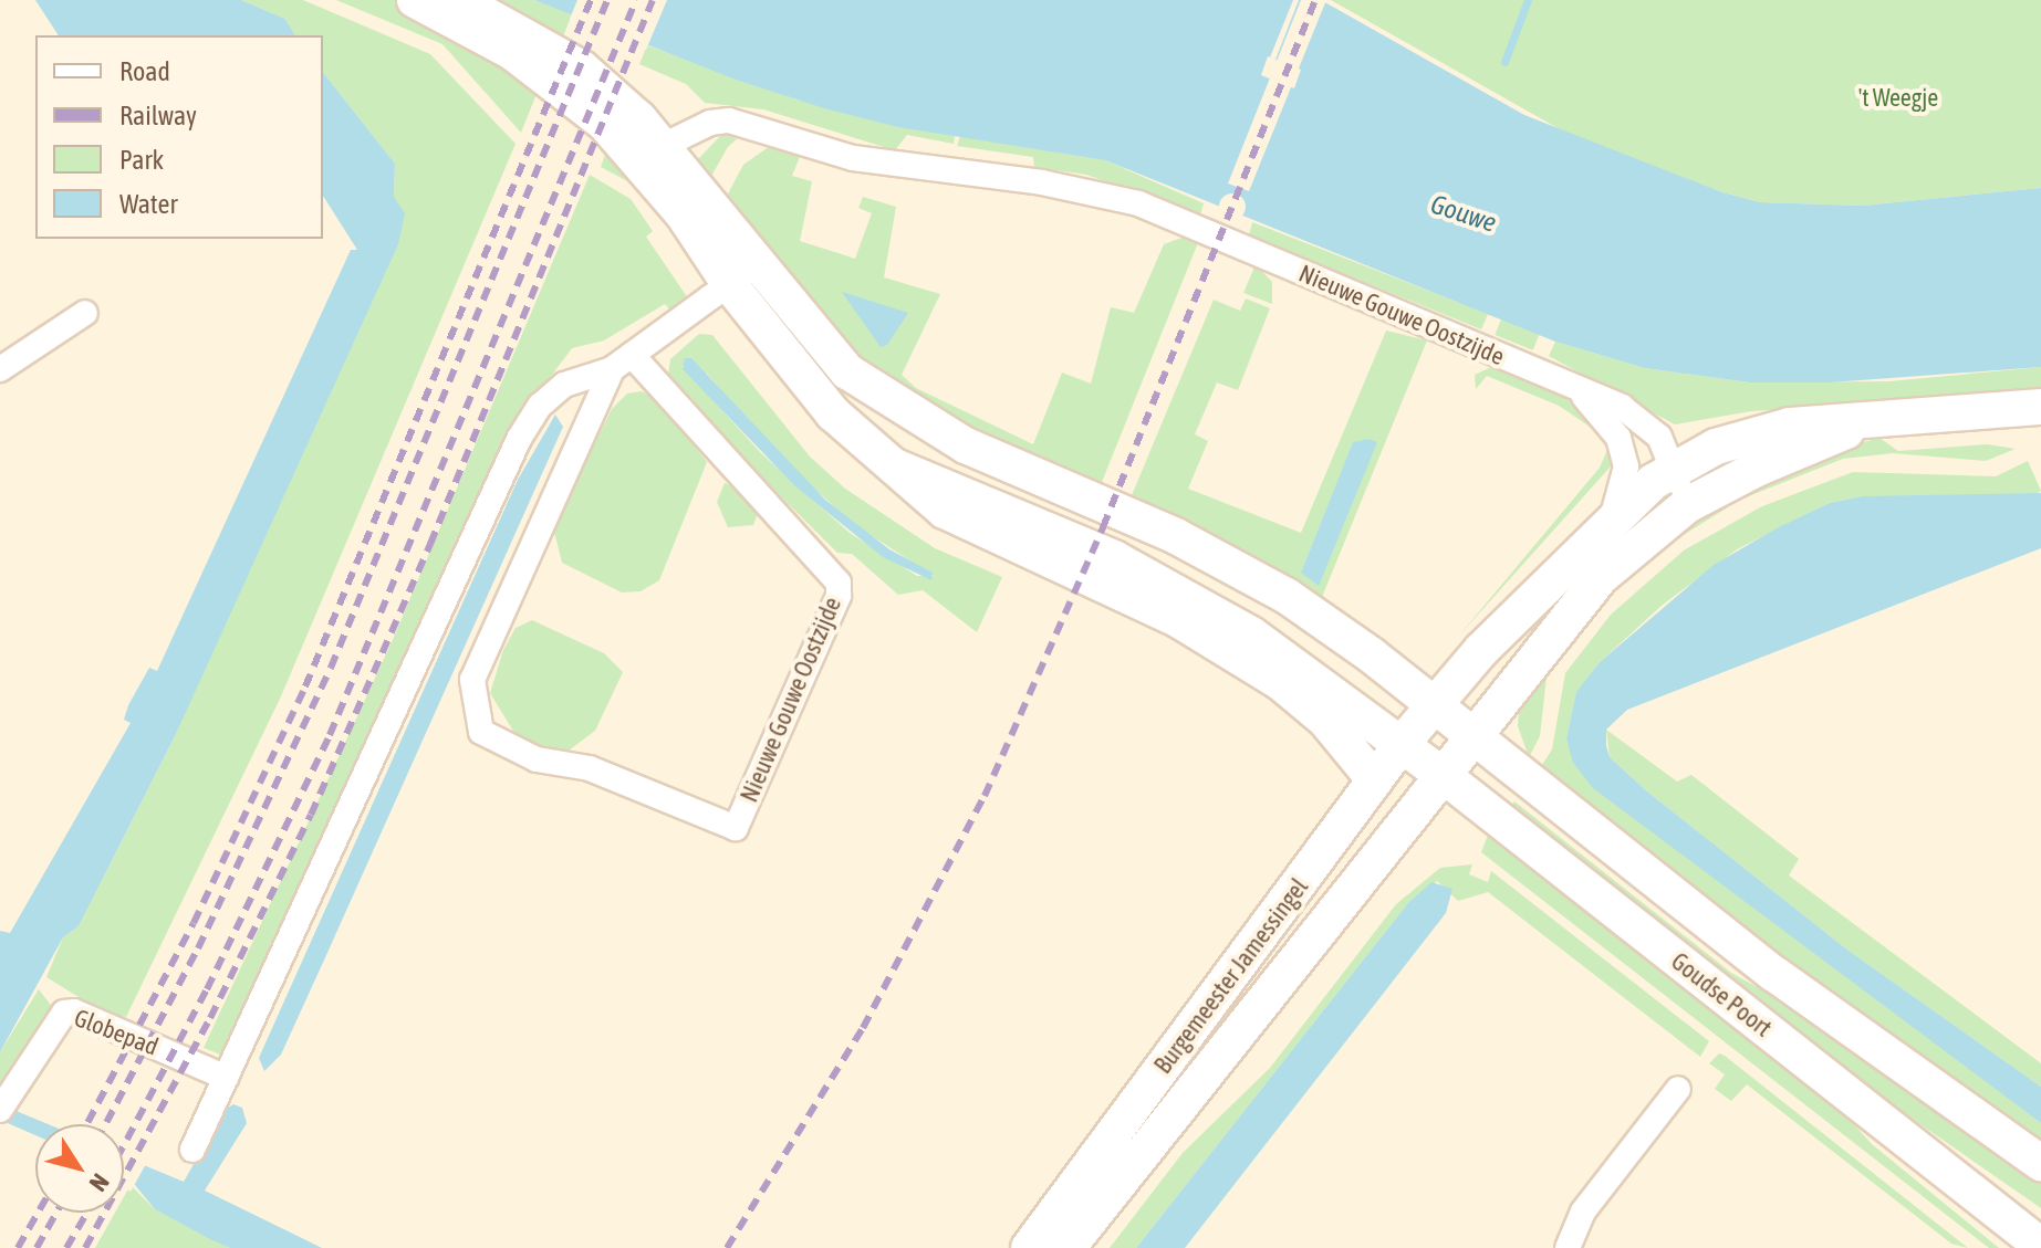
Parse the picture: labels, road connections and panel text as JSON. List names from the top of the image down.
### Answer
{
  "streets": {
    "main road": ["Nieuwe Gouwe Oostzijde", "Burgemeester Jamessingel", "Goudse Poort"],
    "street": ["Globepad"]
  },
  "crossings": [
    ["Nieuwe Gouwe Oostzijde", "Burgemeester Jamessingel"],
    ["Nieuwe Gouwe Oostzijde", "Goudse Poort"],
    ["Burgemeester Jamessingel", "Goudse Poort"]
  ],
  "water": ["Gouwe"],
  "parks": ["'t Weegje"],
  "legend": [
    "Road",
    "Railway",
    "Park",
    "Water"
  ],
  "north": "bottom right"
}
